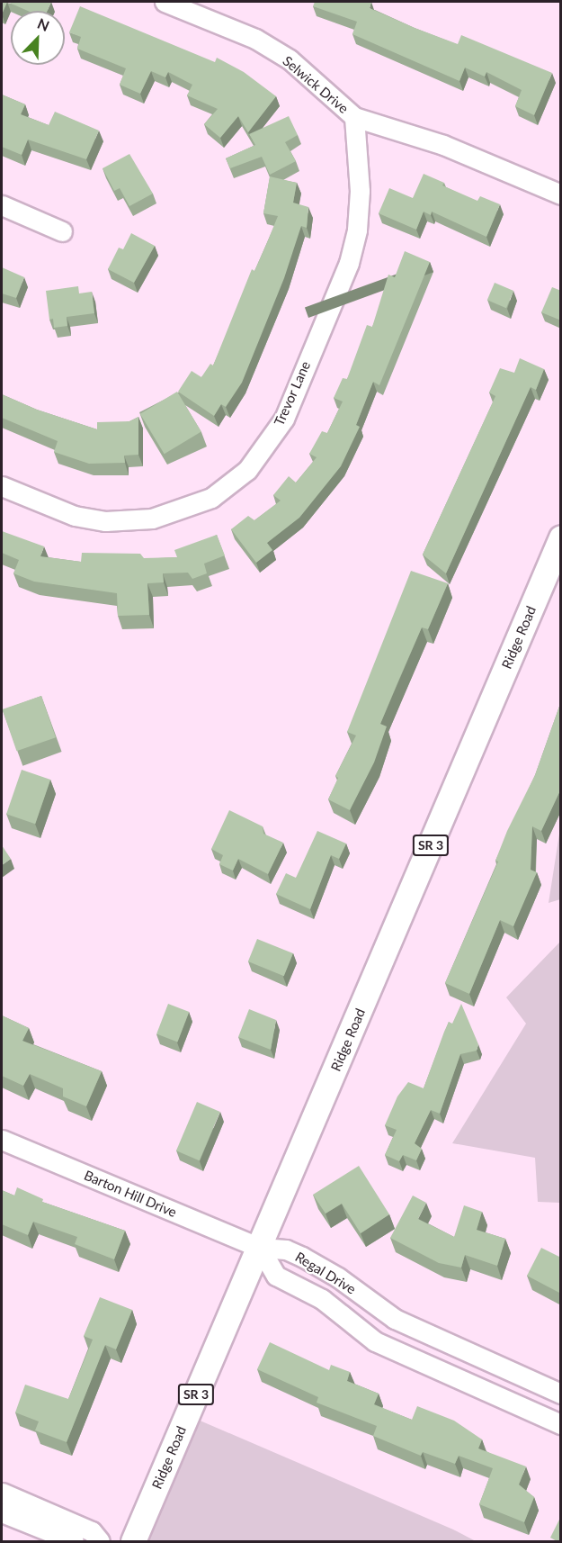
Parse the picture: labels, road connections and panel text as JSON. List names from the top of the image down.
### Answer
{
  "streets": {
    "main road": ["Ridge Road", "SR 3"],
    "street": [
      "Selwick Drive",
      "Trevor Lane",
      "Barton Hill Drive",
      "Regal Drive"
    ]
  },
  "crossings": [
    ["Selwick Drive", "Trevor Lane"],
    ["Ridge Road", "Barton Hill Drive"],
    ["Ridge Road", "Regal Drive"],
    ["Barton Hill Drive", "Regal Drive"]
  ],
  "north": "top right"
}
